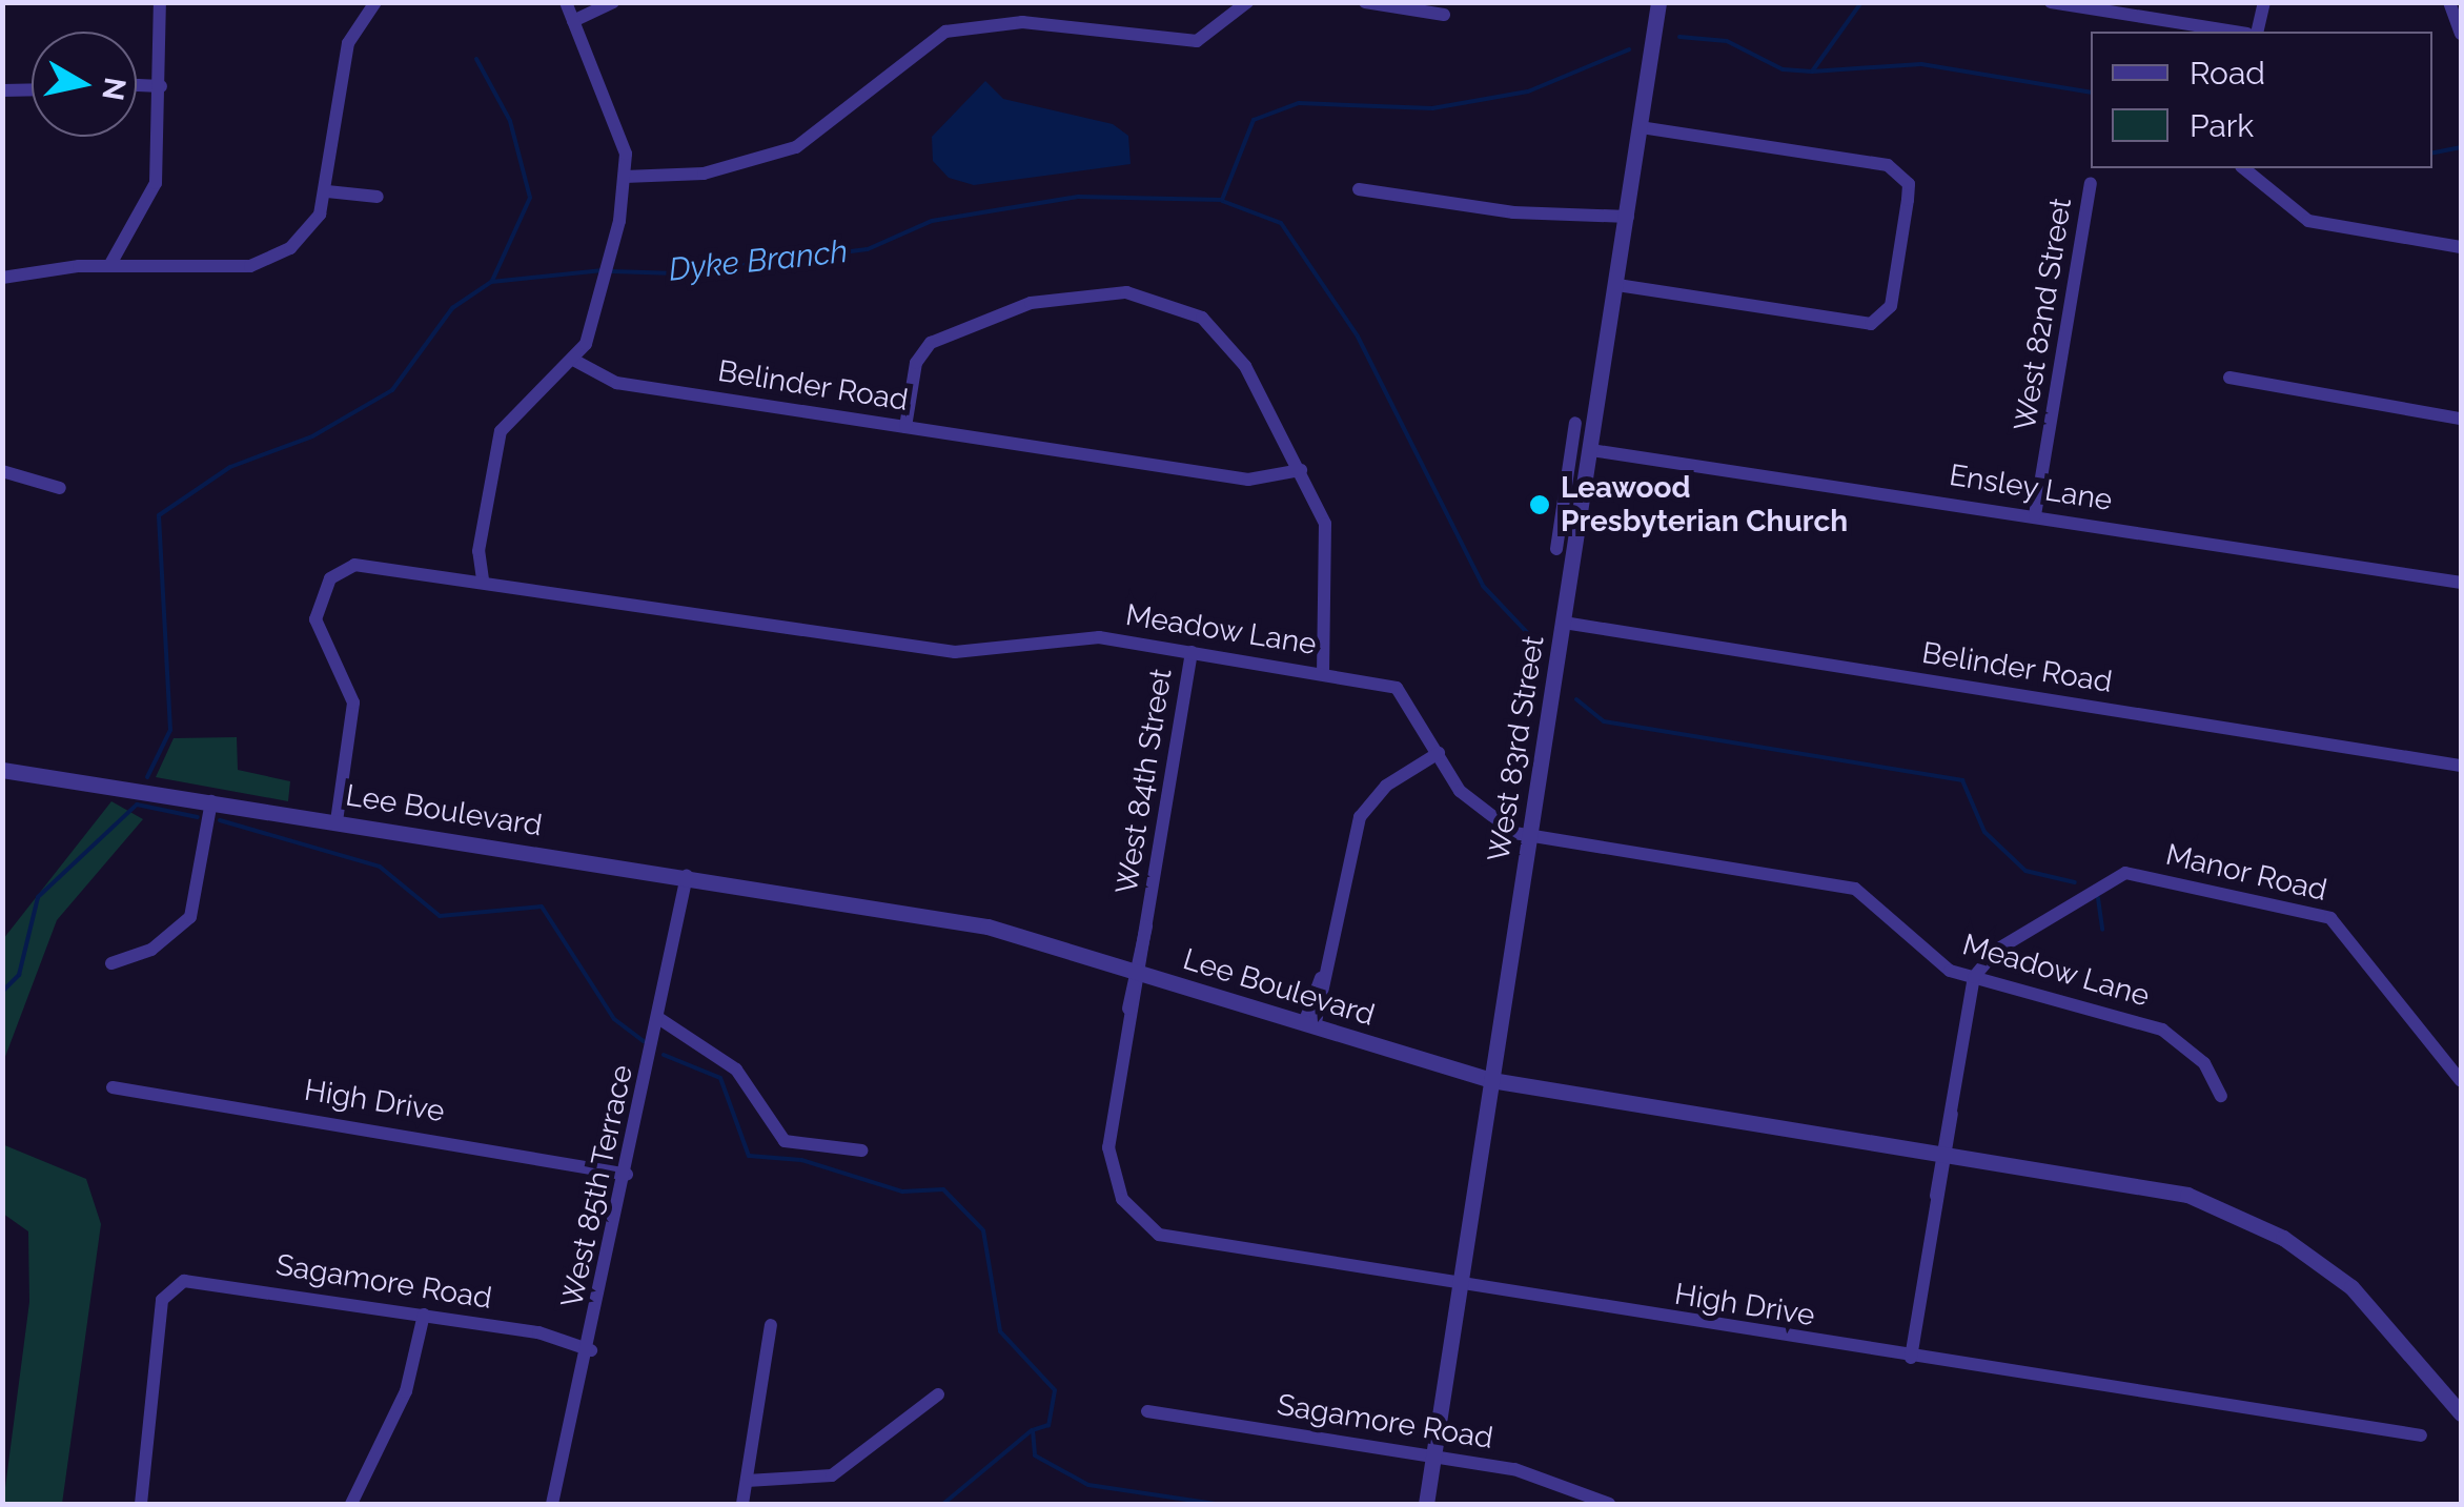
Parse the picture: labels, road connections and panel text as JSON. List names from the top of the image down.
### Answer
{
  "streets": {
    "street": [
      "West 82nd Street",
      "Belinder Road",
      "Ensley Lane",
      "Meadow Lane",
      "West 83rd Street",
      "West 84th Street",
      "Lee Boulevard",
      "Manor Road",
      "High Drive",
      "West 85th Terrace",
      "Sagamore Road"
    ]
  },
  "crossings": [
    ["West 82nd Street", "Ensley Lane"],
    ["Belinder Road", "West 83rd Street"],
    ["Ensley Lane", "West 83rd Street"],
    ["Meadow Lane", "West 83rd Street"],
    ["Meadow Lane", "West 84th Street"],
    ["Meadow Lane", "Lee Boulevard"],
    ["Meadow Lane", "Manor Road"],
    ["West 83rd Street", "Lee Boulevard"],
    ["West 83rd Street", "High Drive"],
    ["West 83rd Street", "Sagamore Road"],
    ["West 84th Street", "Lee Boulevard"],
    ["West 84th Street", "High Drive"],
    ["Lee Boulevard", "West 85th Terrace"],
    ["High Drive", "West 85th Terrace"],
    ["West 85th Terrace", "Sagamore Road"]
  ],
  "water": ["Dyke Branch"],
  "places": ["Leawood Presbyterian Church"],
  "legend": ["Road", "Park"],
  "north": "right"
}
